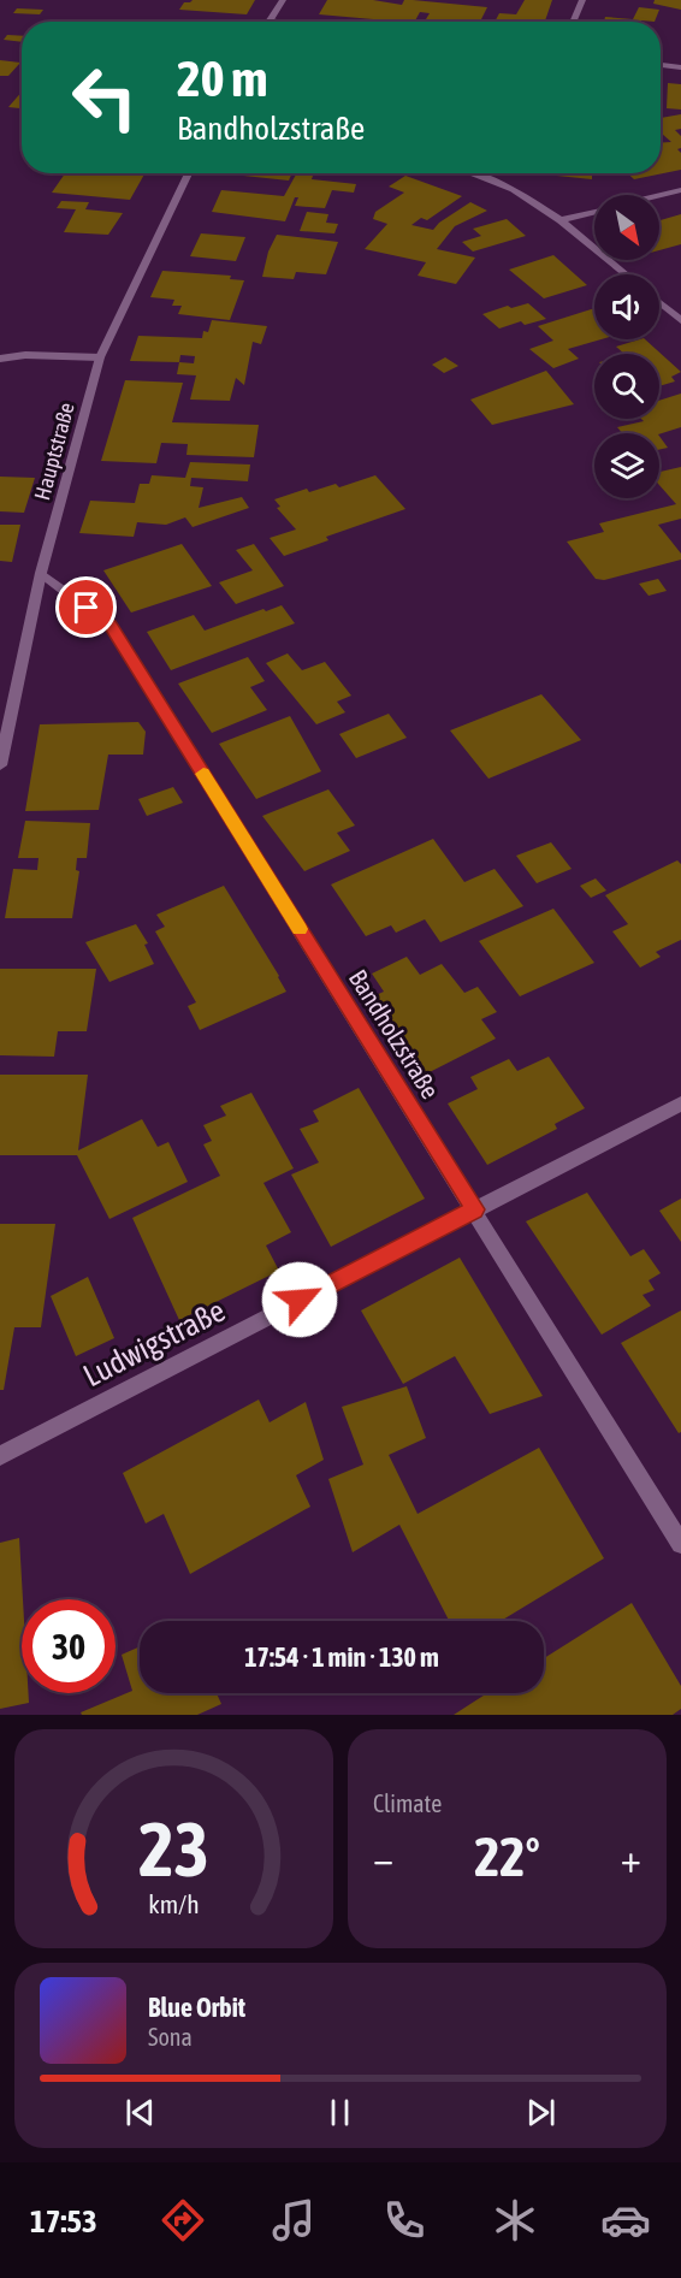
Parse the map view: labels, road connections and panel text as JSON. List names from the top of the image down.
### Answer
{
  "streets": {
    "street": ["Hauptstraße", "Bandholzstraße", "Ludwigstraße"]
  },
  "crossings": [
    ["Hauptstraße", "Bandholzstraße"],
    ["Bandholzstraße", "Ludwigstraße"]
  ],
  "north": "bottom right",
  "page": {
    "turn": ["20 m", "Bandholzstraße"],
    "limit": "30",
    "trip": "17:54 · 1 min · 130 m",
    "tile": "Climate",
    "heat": ["−", "22°", "+"],
    "song": ["Blue Orbit", "Sona"],
    "tabs": "17:53",
    "gauge": ["23", "km/h"]
  }
}
